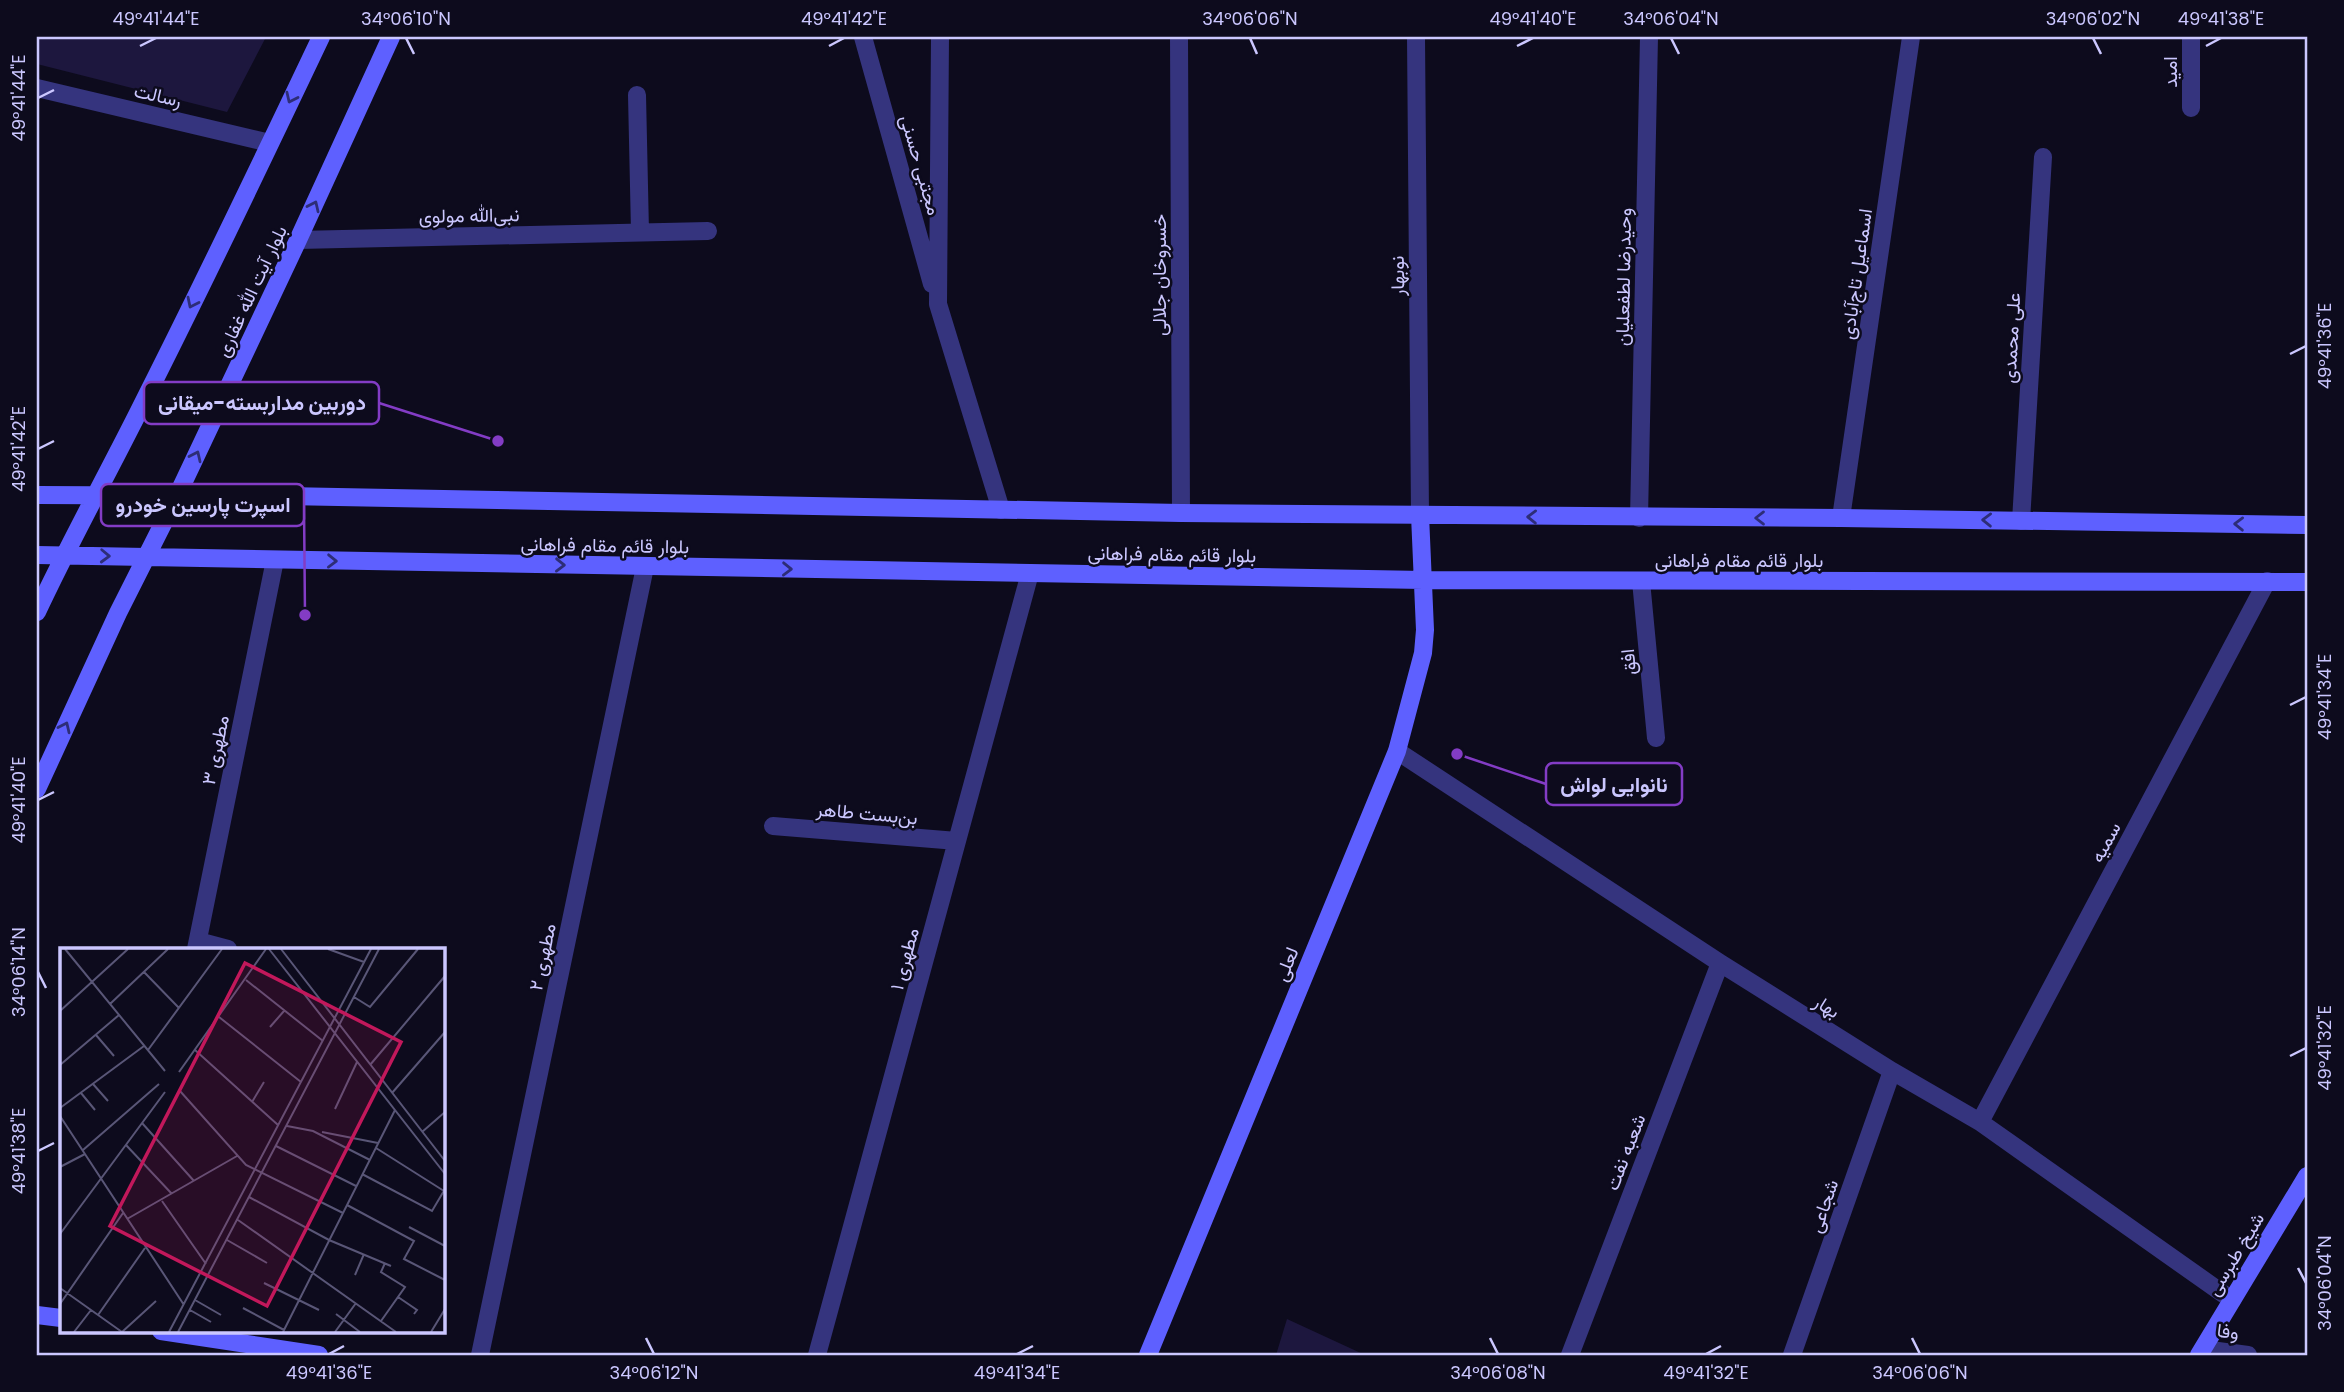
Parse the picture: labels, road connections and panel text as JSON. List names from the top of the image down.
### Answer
{
  "streets": {
    "main road": [
      "بلوار آیت الله غفاری",
      "بلوار قائم مقام فراهانی",
      "لعلی",
      "شیخ طبرسی"
    ],
    "street": [
      "امید",
      "رسالت",
      "مجتبی حسنی",
      "نبی‌الله مولوی",
      "اسماعیل تاج‌آبادی",
      "خسروخان جلالی",
      "نوبهار",
      "وحیدرضا لطفعلیان",
      "علی محمدی",
      "افق",
      "مطهری ۳",
      "بن‌بست طاهر",
      "سمیه",
      "مطهری ۲",
      "مطهری ۱",
      "بهار",
      "شعبه نفت",
      "شجاعی",
      "وفا"
    ]
  },
  "crossings": [
    ["نبی‌الله مولوی", "بلوار آیت الله غفاری"],
    ["نوبهار", "لعلی"],
    ["بلوار آیت الله غفاری", "بلوار قائم مقام فراهانی"],
    ["بلوار قائم مقام فراهانی", "افق"],
    ["بلوار قائم مقام فراهانی", "مطهری ۳"],
    ["بلوار قائم مقام فراهانی", "سمیه"],
    ["بلوار قائم مقام فراهانی", "مطهری ۲"],
    ["بلوار قائم مقام فراهانی", "مطهری ۱"],
    ["بلوار قائم مقام فراهانی", "لعلی"],
    ["بن‌بست طاهر", "مطهری ۱"],
    ["سمیه", "بهار"],
    ["لعلی", "بهار"],
    ["بهار", "شعبه نفت"],
    ["بهار", "شجاعی"],
    ["بهار", "شیخ طبرسی"],
    ["شیخ طبرسی", "وفا"]
  ],
  "places": ["دوربین مداربسته-میقانی", "اسپرت پارسین خودرو", "نانوایی لواش"],
  "coordinates": [
    "49°41'44\"E",
    "34°06'10\"N",
    "49°41'42\"E",
    "34°06'06\"N",
    "49°41'40\"E",
    "34°06'04\"N",
    "34°06'02\"N",
    "49°41'38\"E",
    "49°41'36\"E",
    "49°41'34\"E",
    "34°06'14\"N",
    "49°41'32\"E",
    "34°06'12\"N",
    "34°06'08\"N"
  ]
}
